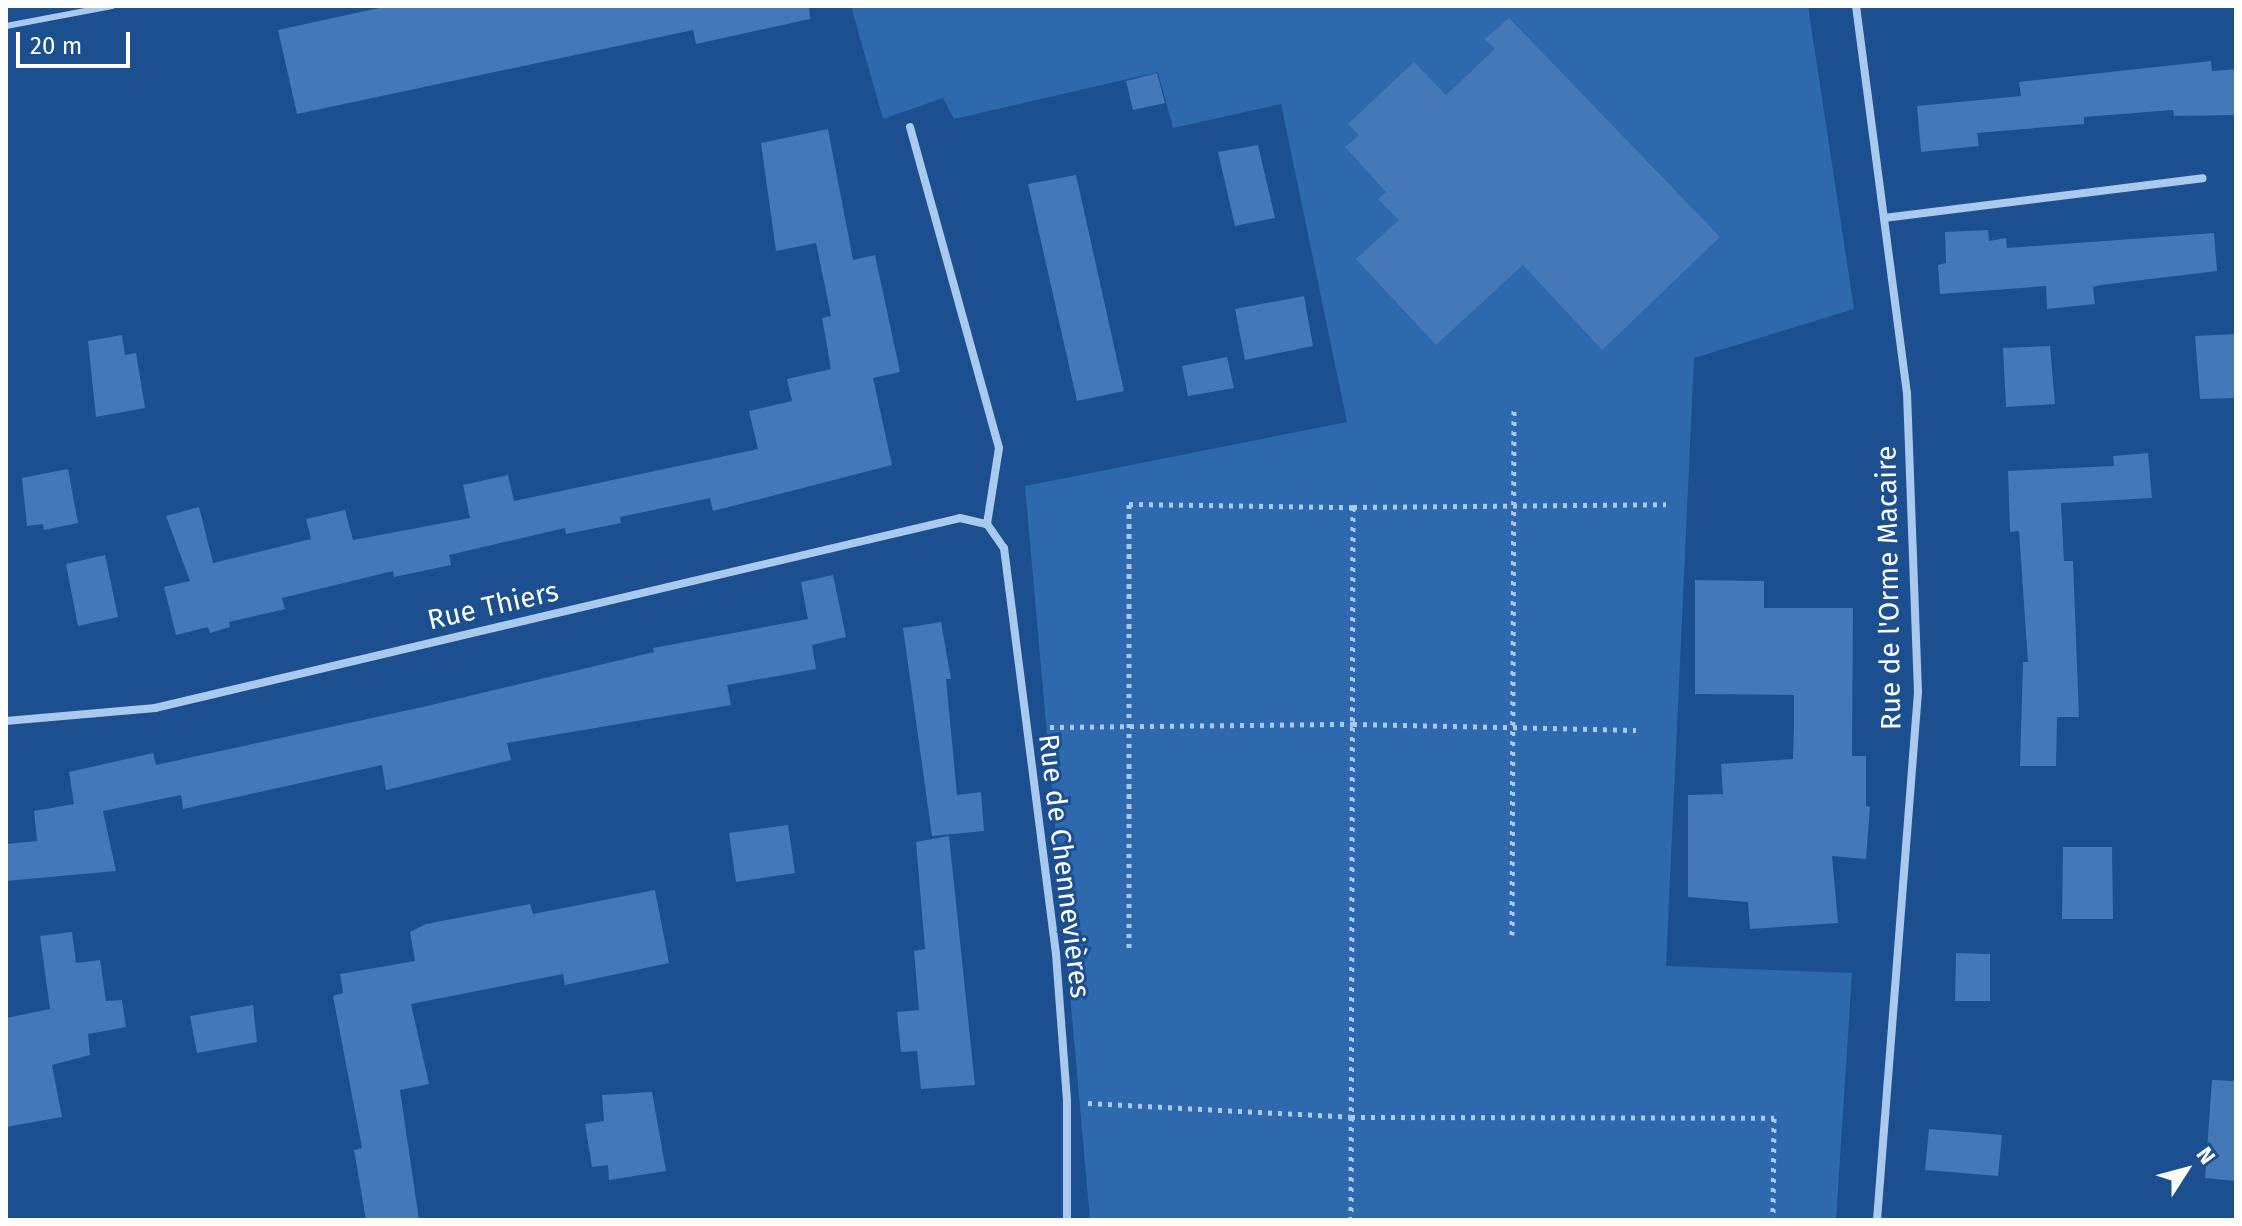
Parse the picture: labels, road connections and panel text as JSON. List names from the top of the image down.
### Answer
{
  "streets": {
    "street": ["Rue de l'Orme Macaire", "Rue Thiers", "Rue de Chennevières"]
  },
  "crossings": [
    ["Rue Thiers", "Rue de Chennevières"]
  ],
  "scale_bar": "20 m",
  "north": "top right"
}
